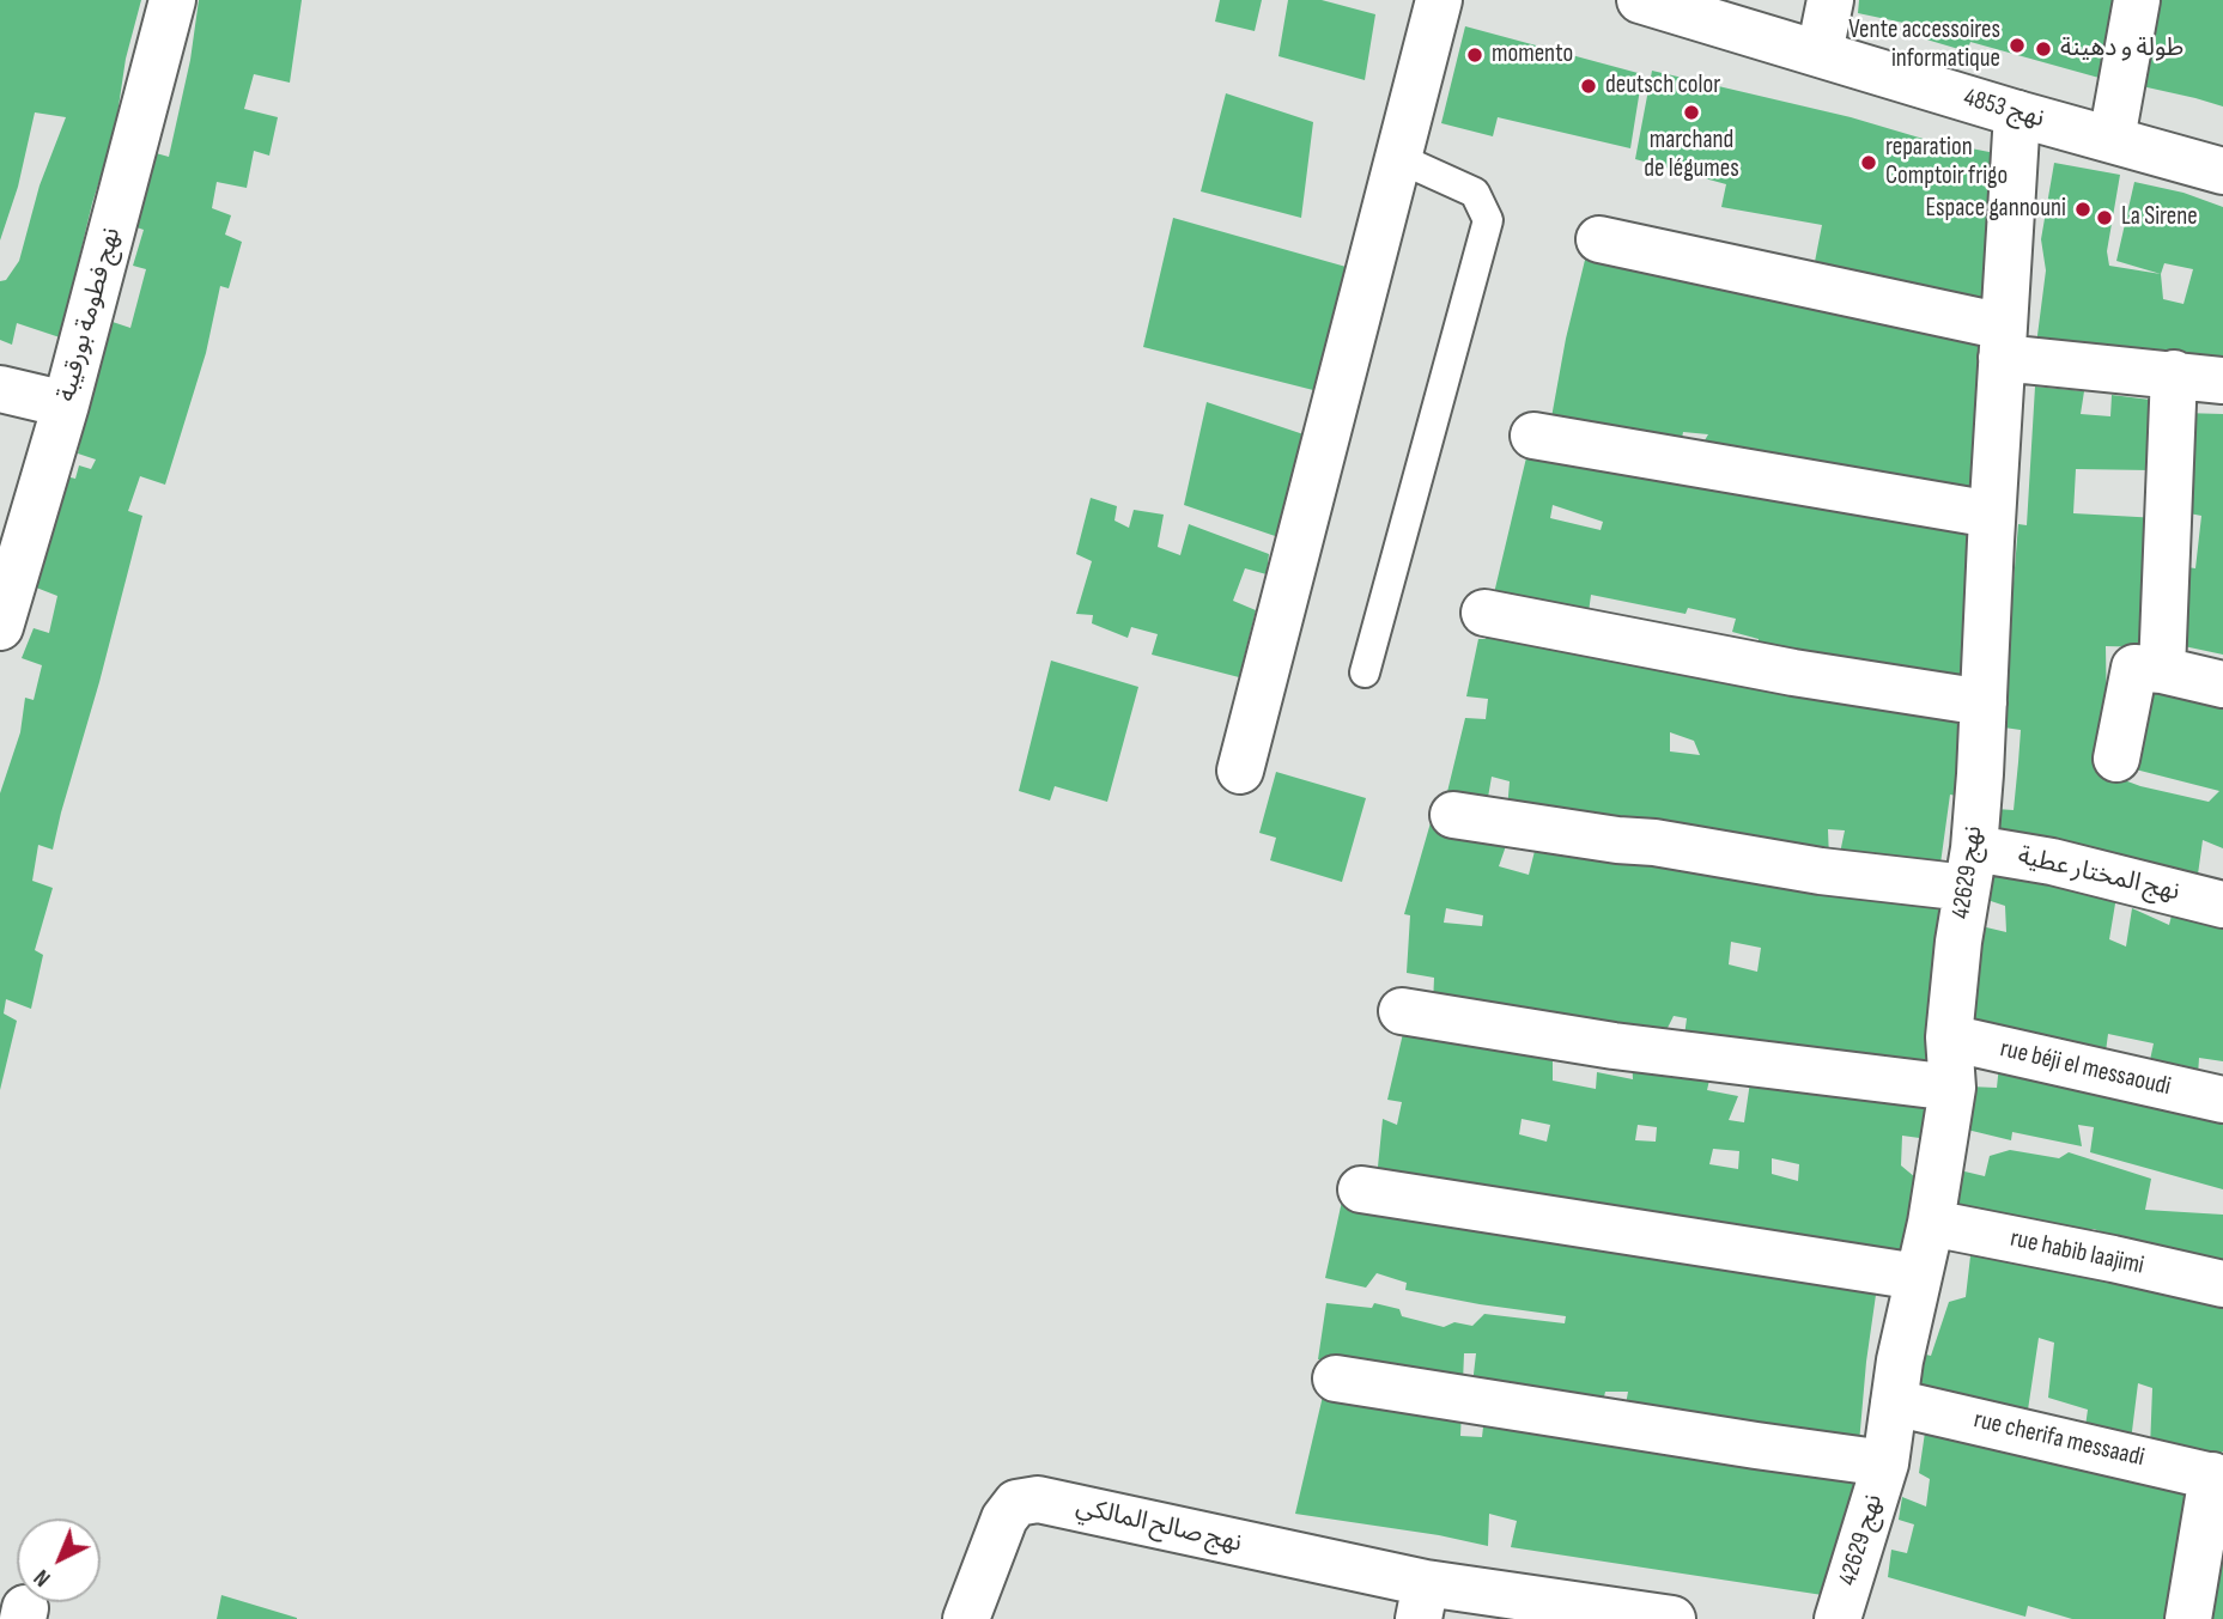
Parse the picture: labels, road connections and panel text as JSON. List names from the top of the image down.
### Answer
{
  "streets": {
    "street": [
      "نهج 4853",
      "نهج فطومة بورقيبة",
      "نهج 42629",
      "نهج المختار عطية",
      "rue béji el messaoudi",
      "rue habib laajimi",
      "rue cherifa messaadi",
      "نهج صالح المالكي"
    ]
  },
  "crossings": [
    ["نهج 4853", "نهج 42629"],
    ["نهج 42629", "نهج المختار عطية"],
    ["نهج 42629", "rue béji el messaoudi"],
    ["نهج 42629", "rue habib laajimi"],
    ["نهج 42629", "rue cherifa messaadi"]
  ],
  "places": [
    "Vente accessoires informatique",
    "طولة و دهينة",
    "momento",
    "deutsch color",
    "marchand de légumes",
    "reparation Comptoir frigo",
    "Espace gannouni",
    "La Sirene"
  ],
  "north": "bottom left"
}
